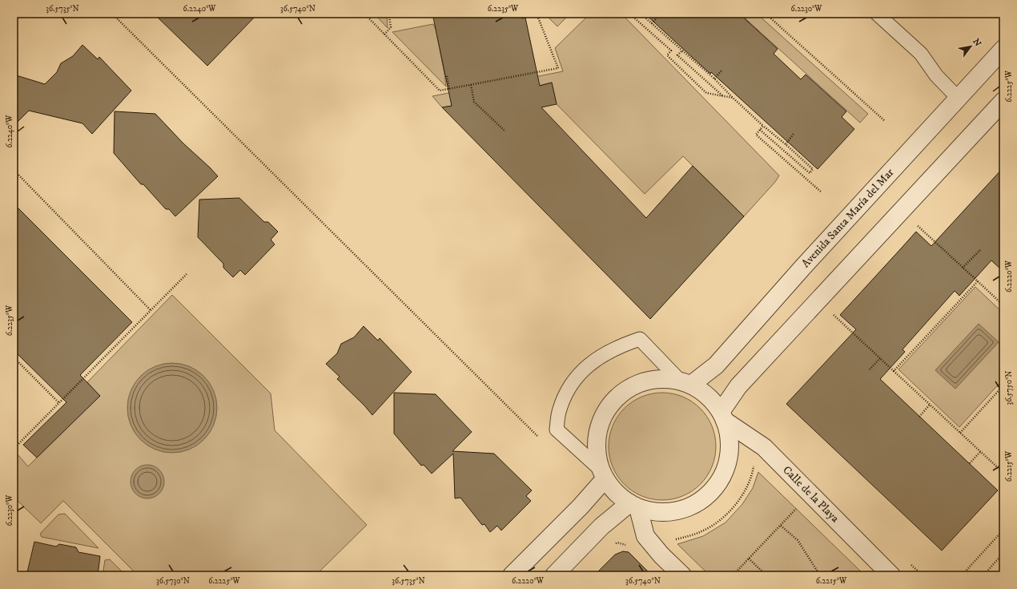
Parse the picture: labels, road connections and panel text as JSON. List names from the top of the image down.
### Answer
{
  "streets": {
    "street": ["Avenida Santa María del Mar", "Calle de la Playa"]
  },
  "north": "top right",
  "coordinates": [
    "36.5735°N",
    "6.2240°W",
    "36.5740°N",
    "6.2235°W",
    "6.2230°W",
    "6.2225°W",
    "6.2220°W",
    "36.5750°N",
    "6.2215°W",
    "36.5730°N"
  ]
}
